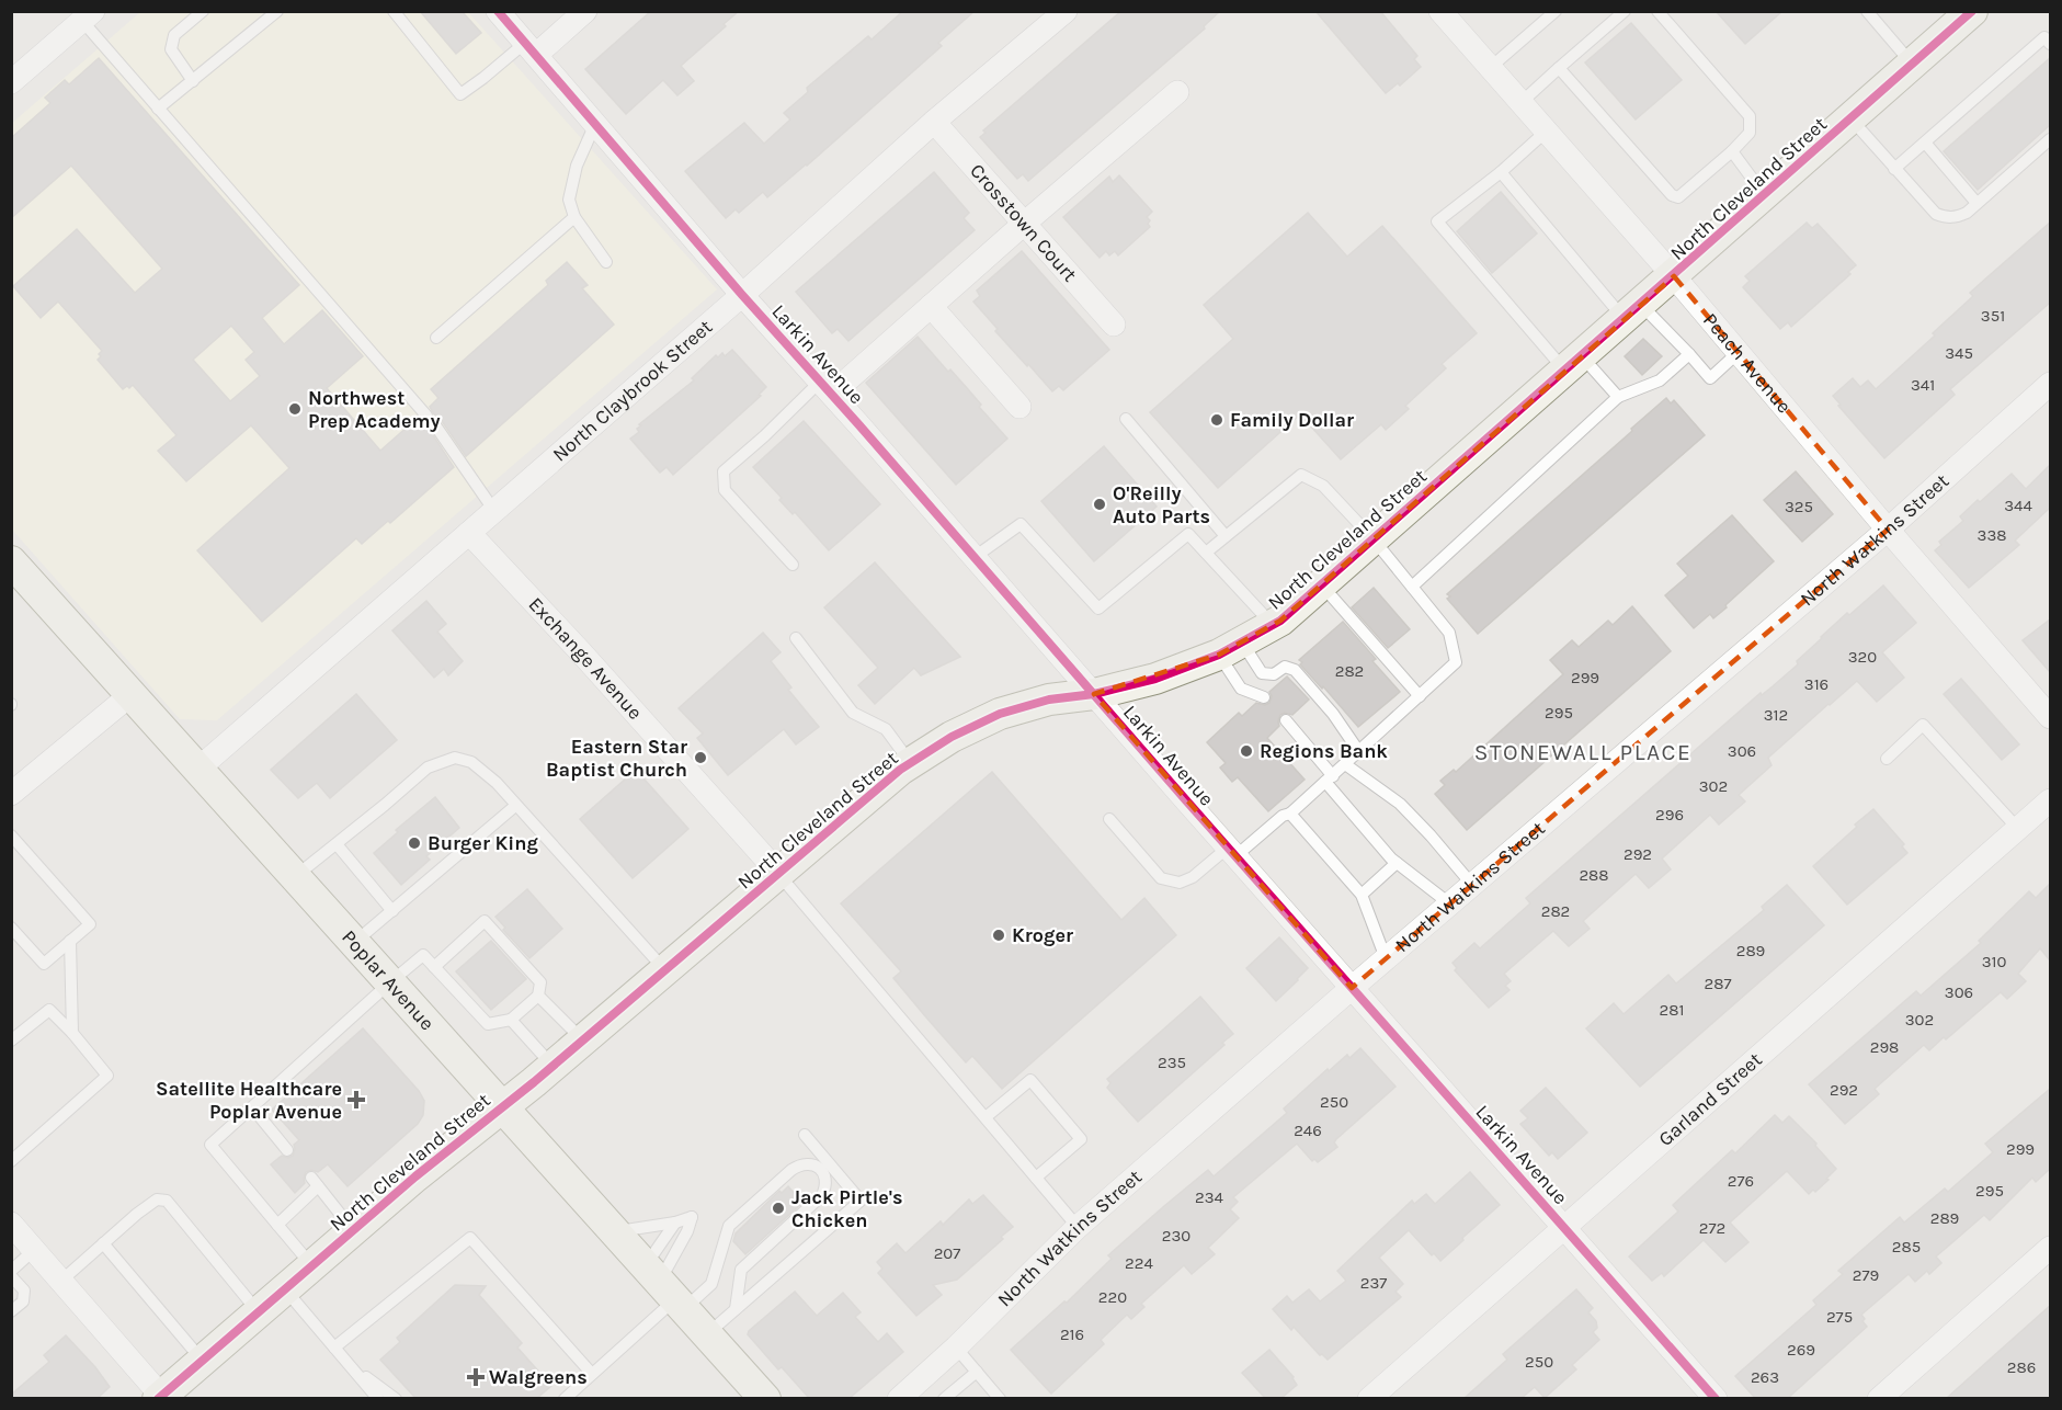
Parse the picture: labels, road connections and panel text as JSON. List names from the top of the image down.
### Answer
{
  "streets": {
    "main road": ["North Cleveland Street", "Poplar Avenue"],
    "street": [
      "Crosstown Court",
      "Larkin Avenue",
      "Peach Avenue",
      "North Claybrook Street",
      "North Watkins Street",
      "Exchange Avenue",
      "Garland Street"
    ]
  },
  "crossings": [
    ["North Cleveland Street", "Larkin Avenue"],
    ["North Cleveland Street", "Peach Avenue"],
    ["North Cleveland Street", "Exchange Avenue"],
    ["North Cleveland Street", "Poplar Avenue"],
    ["Crosstown Court", "North Claybrook Street"],
    ["Larkin Avenue", "North Claybrook Street"],
    ["Larkin Avenue", "North Watkins Street"],
    ["Larkin Avenue", "Garland Street"],
    ["Peach Avenue", "North Watkins Street"],
    ["North Claybrook Street", "Exchange Avenue"],
    ["North Claybrook Street", "Poplar Avenue"]
  ],
  "districts": ["STONEWALL PLACE"],
  "places": {
    "other": [
      "Northwest Prep Academy",
      "Family Dollar",
      "O'Reilly Auto Parts",
      "Regions Bank",
      "Eastern Star Baptist Church",
      "Burger King",
      "Kroger",
      "Jack Pirtle's Chicken"
    ],
    "health": ["Satellite Healthcare Poplar Avenue", "Walgreens"]
  },
  "house_numbers": [
    "351",
    "345",
    "341",
    "344",
    "325",
    "338",
    "320",
    "282",
    "299",
    "316",
    "295",
    "312",
    "306",
    "302",
    "296",
    "292",
    "288",
    "282",
    "289",
    "310",
    "287",
    "306",
    "281",
    "302",
    "298",
    "235",
    "292",
    "250",
    "246",
    "299",
    "276",
    "295",
    "234",
    "289",
    "272",
    "230",
    "285",
    "207",
    "224",
    "279",
    "237",
    "220",
    "275",
    "216",
    "269",
    "250",
    "286",
    "263"
  ]
}
